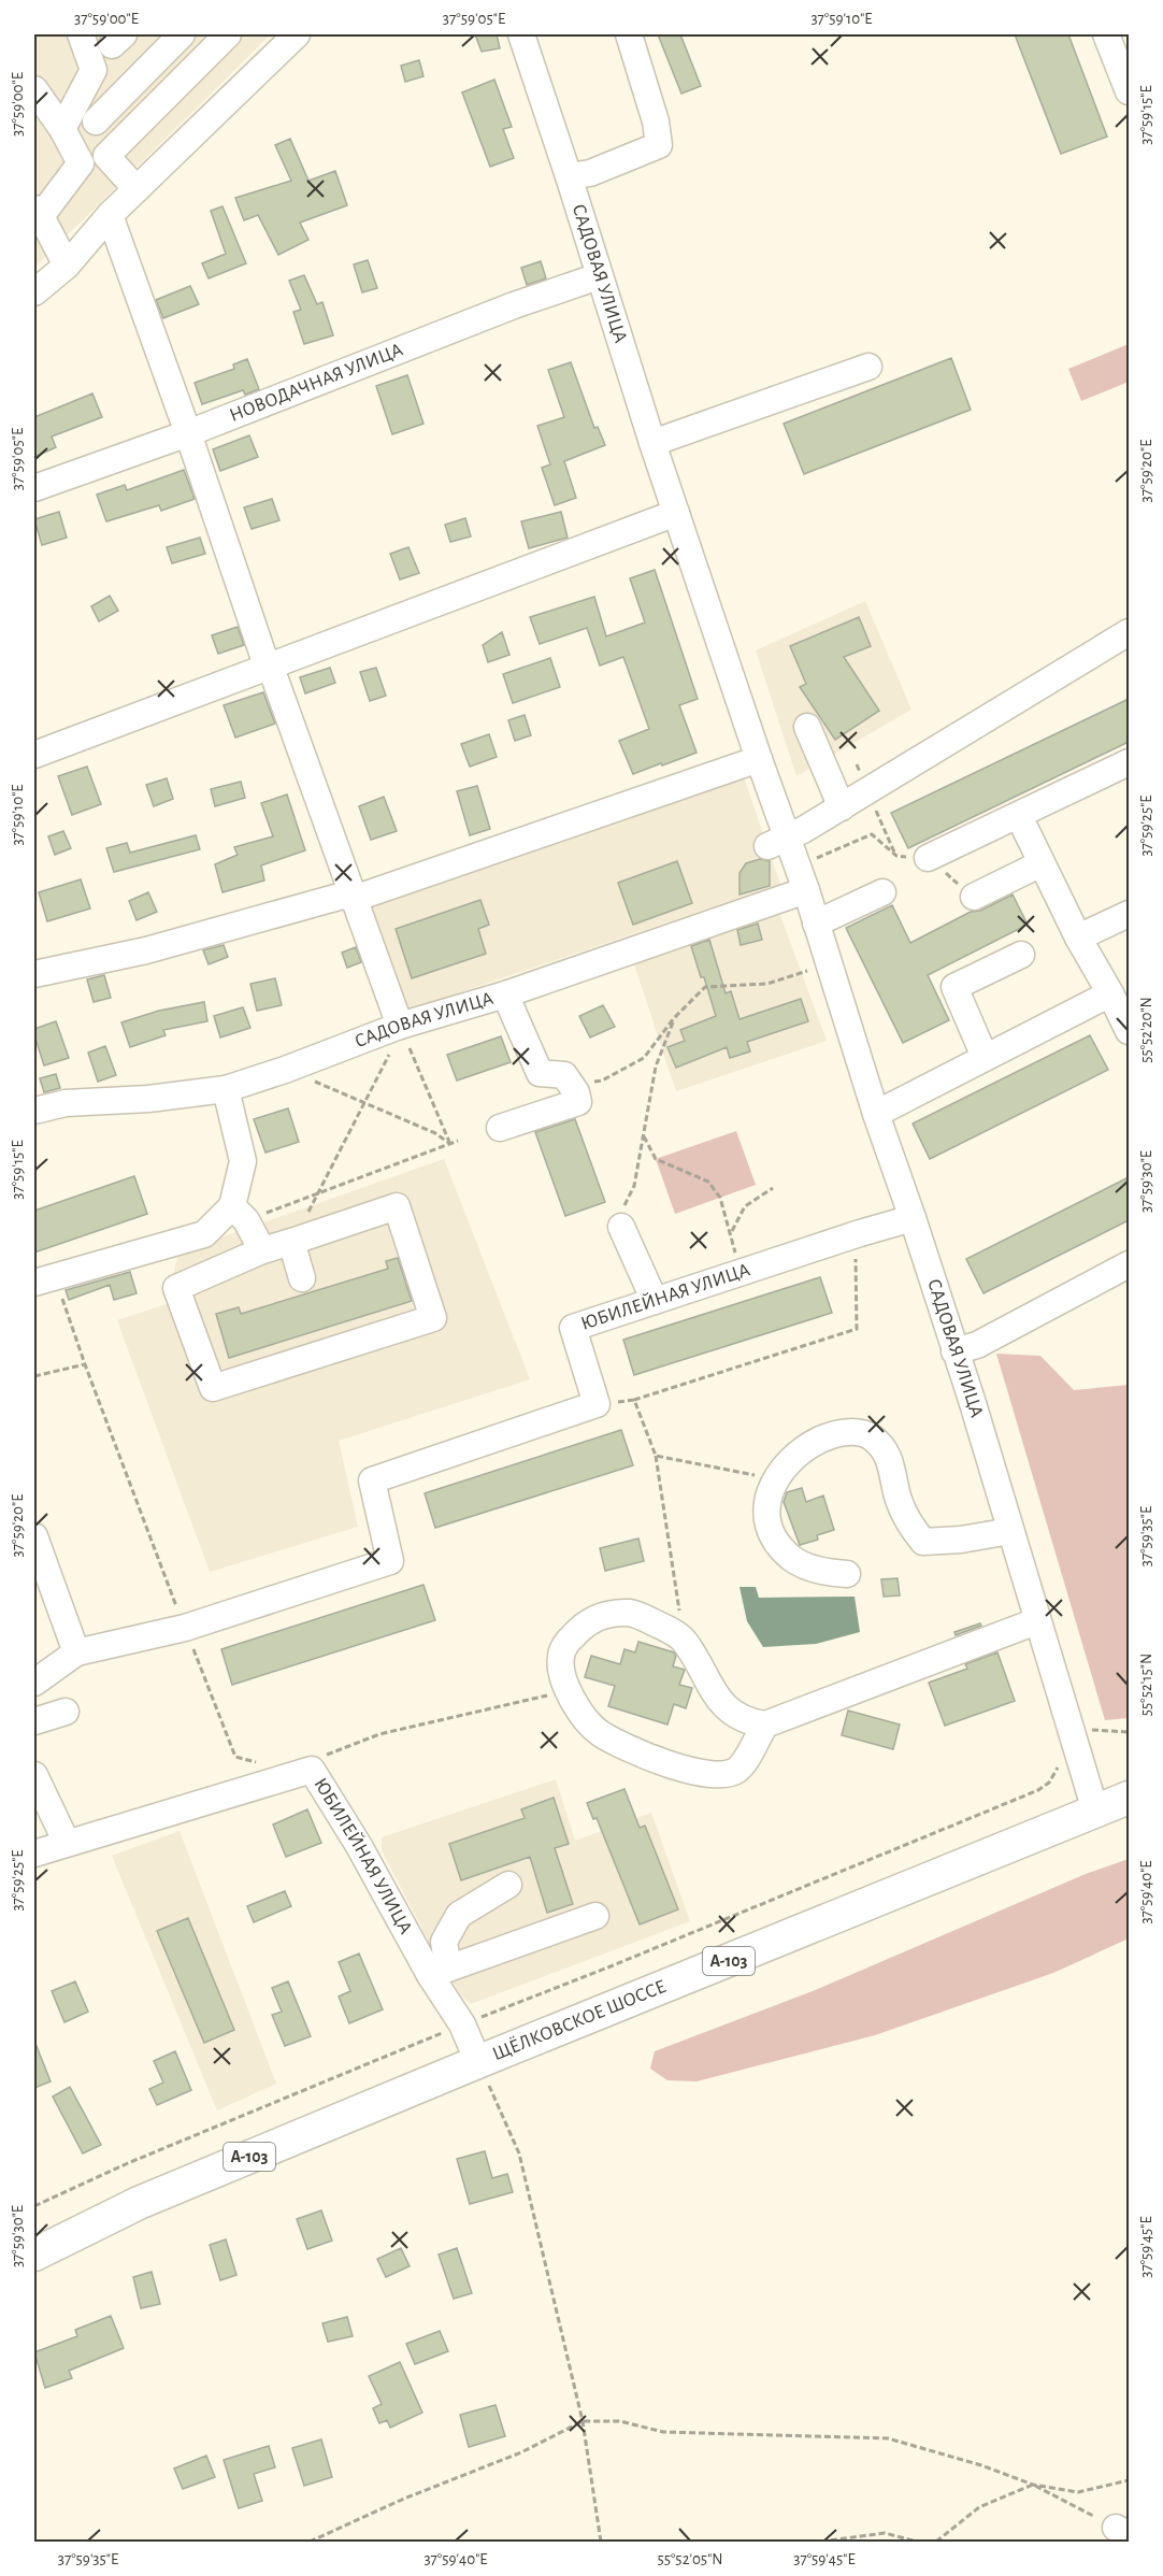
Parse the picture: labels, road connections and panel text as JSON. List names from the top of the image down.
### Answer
{
  "streets": {
    "main road": ["А-103", "ЩЁЛКОВСКОЕ ШОССЕ"],
    "street": ["САДОВАЯ УЛИЦА", "НОВОДАЧНАЯ УЛИЦА", "ЮБИЛЕЙНАЯ УЛИЦА"]
  },
  "crossings": [
    ["САДОВАЯ УЛИЦА", "НОВОДАЧНАЯ УЛИЦА"],
    ["САДОВАЯ УЛИЦА", "ЮБИЛЕЙНАЯ УЛИЦА"],
    ["САДОВАЯ УЛИЦА", "ЩЁЛКОВСКОЕ ШОССЕ"],
    ["ЮБИЛЕЙНАЯ УЛИЦА", "ЩЁЛКОВСКОЕ ШОССЕ"]
  ],
  "coordinates": [
    "37°59'00\"E",
    "37°59'05\"E",
    "37°59'10\"E",
    "37°59'15\"E",
    "37°59'20\"E",
    "37°59'25\"E",
    "55°52'20\"N",
    "37°59'30\"E",
    "37°59'35\"E",
    "55°52'15\"N",
    "37°59'40\"E",
    "37°59'45\"E",
    "55°52'05\"N"
  ]
}
